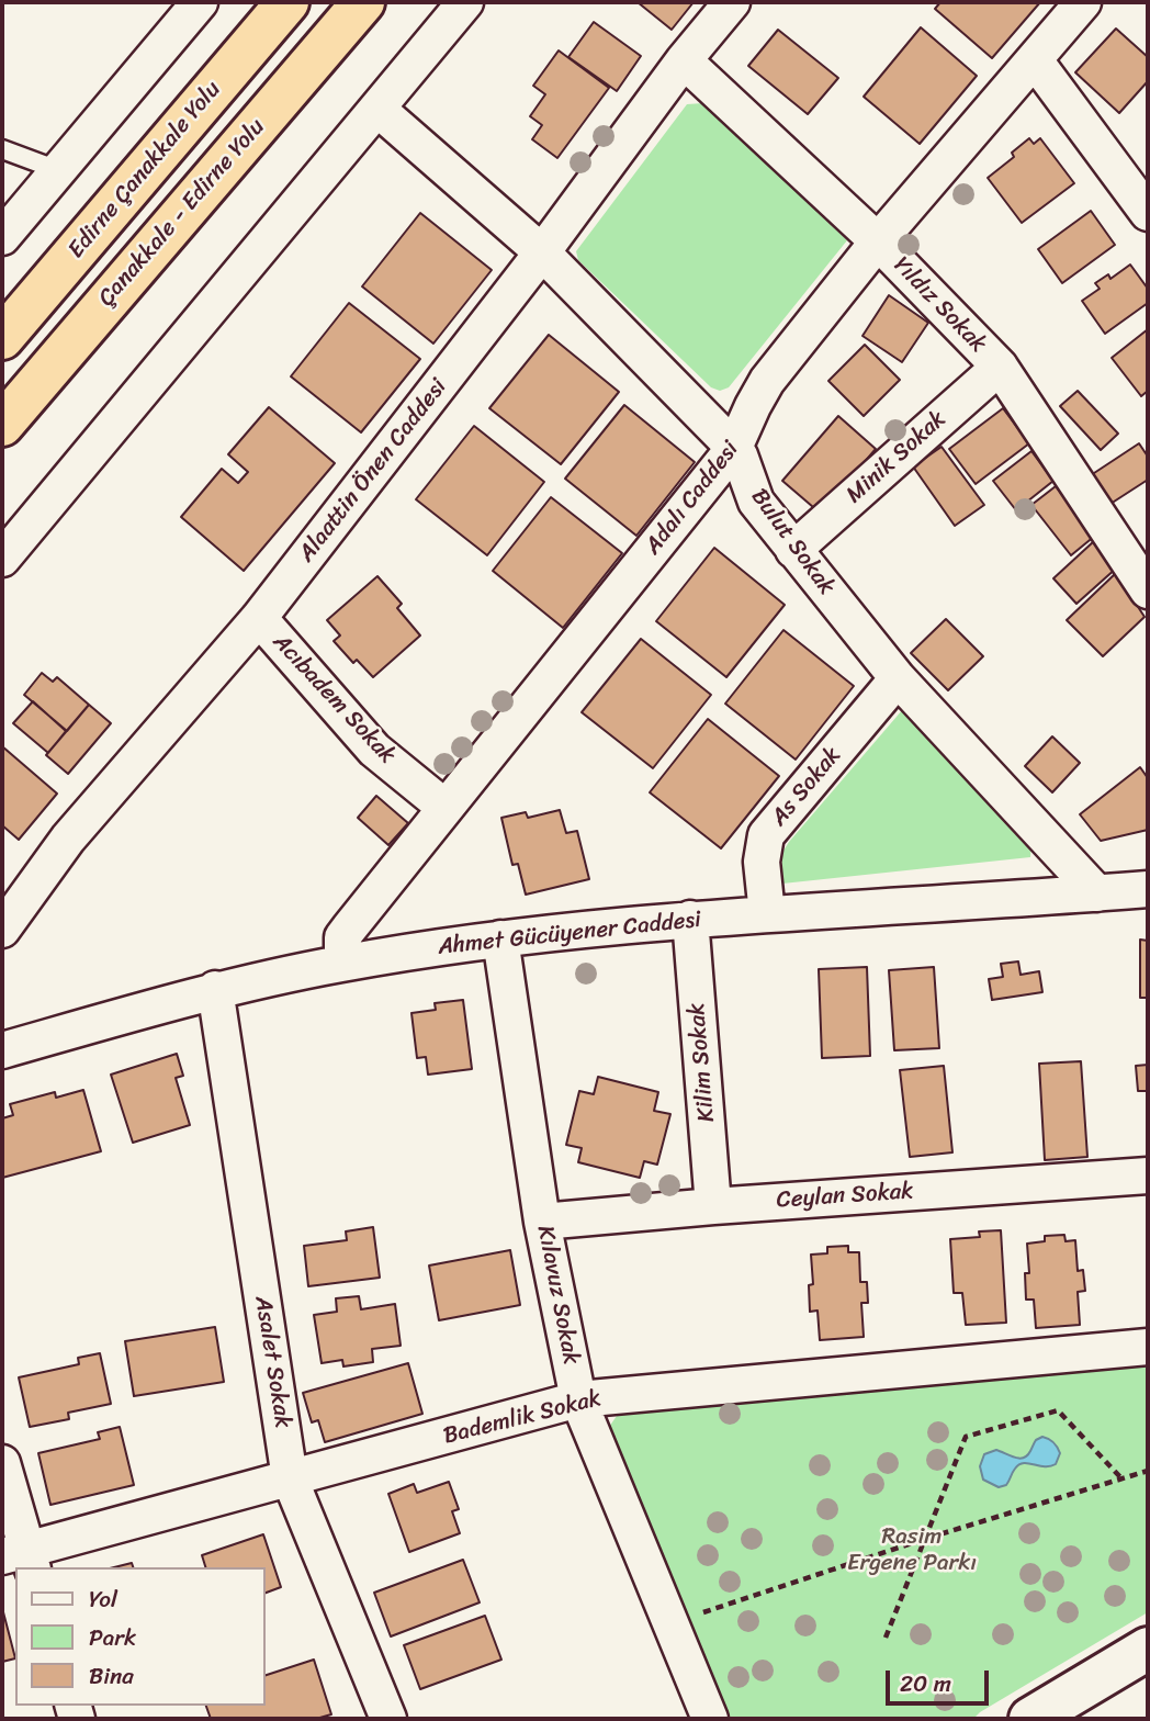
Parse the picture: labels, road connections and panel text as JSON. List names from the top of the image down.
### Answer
{
  "streets": {
    "highway": ["Edirne Çanakkale Yolu", "Çanakkale - Edirne Yolu"],
    "street": [
      "Yıldız Sokak",
      "Minik Sokak",
      "Alaattin Önen Caddesi",
      "Adalı Caddesi",
      "Bulut Sokak",
      "Acıbadem Sokak",
      "As Sokak",
      "Ahmet Gücüyener Caddesi",
      "Kilim Sokak",
      "Ceylan Sokak",
      "Kılavuz Sokak",
      "Asalet Sokak",
      "Bademlik Sokak"
    ]
  },
  "crossings": [
    ["Yıldız Sokak", "Minik Sokak"],
    ["Yıldız Sokak", "Alaattin Önen Caddesi"],
    ["Yıldız Sokak", "Adalı Caddesi"],
    ["Minik Sokak", "Bulut Sokak"],
    ["Alaattin Önen Caddesi", "Bulut Sokak"],
    ["Alaattin Önen Caddesi", "Acıbadem Sokak"],
    ["Adalı Caddesi", "Bulut Sokak"],
    ["Adalı Caddesi", "Acıbadem Sokak"],
    ["Adalı Caddesi", "Ahmet Gücüyener Caddesi"],
    ["Bulut Sokak", "As Sokak"],
    ["Bulut Sokak", "Ahmet Gücüyener Caddesi"],
    ["As Sokak", "Ahmet Gücüyener Caddesi"],
    ["Ahmet Gücüyener Caddesi", "Kilim Sokak"],
    ["Ahmet Gücüyener Caddesi", "Kılavuz Sokak"],
    ["Ahmet Gücüyener Caddesi", "Asalet Sokak"],
    ["Kilim Sokak", "Ceylan Sokak"],
    ["Ceylan Sokak", "Kılavuz Sokak"],
    ["Kılavuz Sokak", "Bademlik Sokak"],
    ["Asalet Sokak", "Bademlik Sokak"]
  ],
  "parks": ["Rasim Ergene Parkı"],
  "legend": ["Yol", "Park", "Bina"],
  "scale_bar": "20 m"
}
